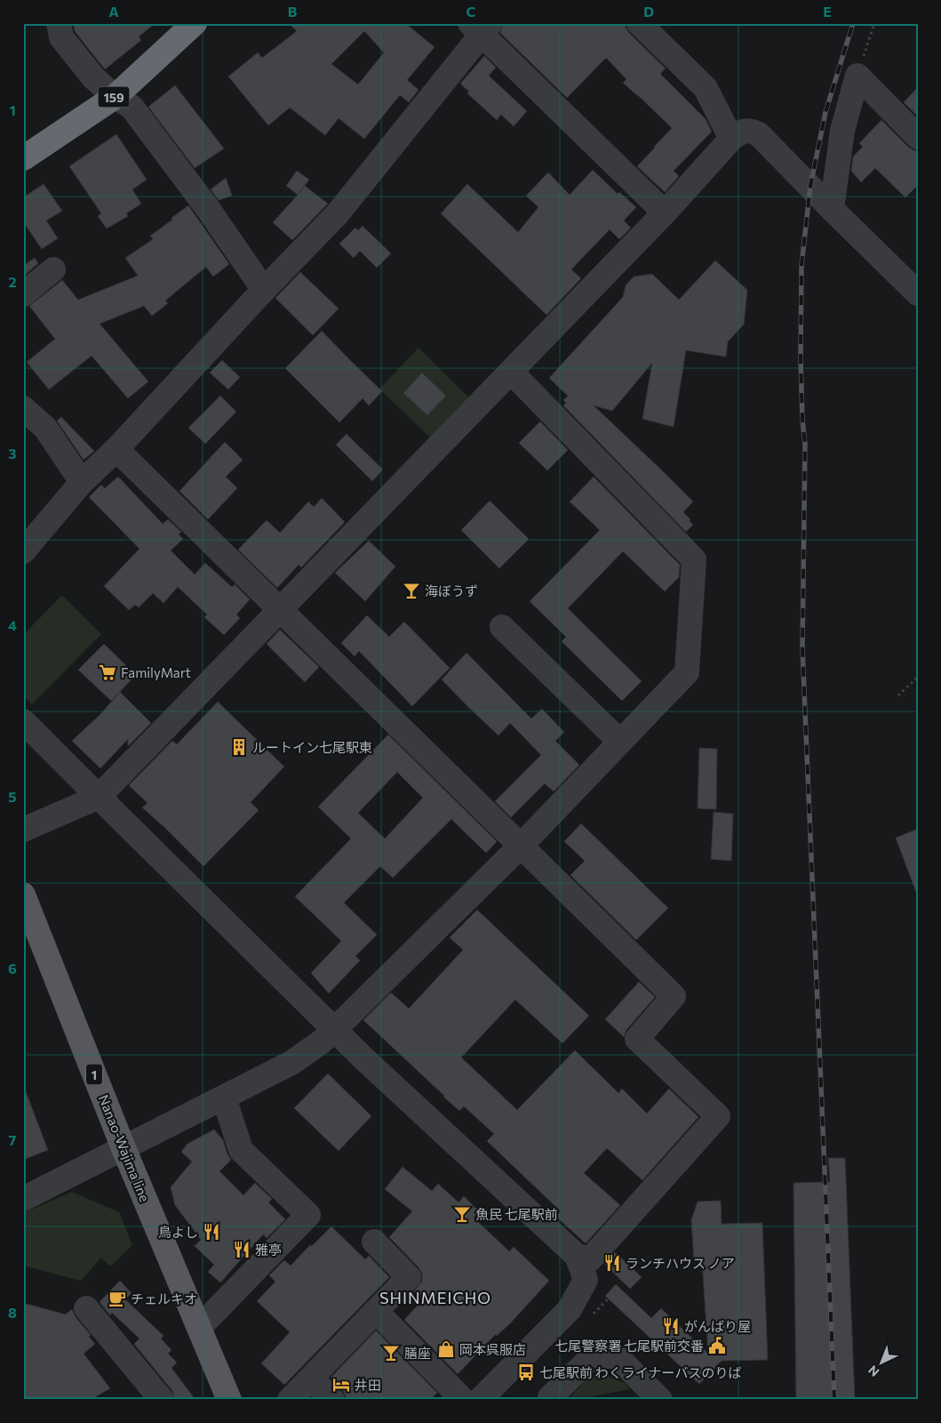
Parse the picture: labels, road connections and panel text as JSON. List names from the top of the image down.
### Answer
{
  "streets": {
    "highway": ["159"],
    "main road": ["1", "Nanao-Wajima line"]
  },
  "districts": ["SHINMEICHO"],
  "places": {
    "bar": ["海ぼうず", "魚民 七尾駅前", "膳座"],
    "supermarket": ["FamilyMart"],
    "building": ["ルートイン七尾駅東"],
    "restaurant": [
      "鳥よし",
      "雅亭",
      "ランチハウス ノア",
      "がんばり屋"
    ],
    "cafe": ["チェルキオ"],
    "public building": ["七尾警察署 七尾駅前交番"],
    "shop": ["岡本呉服店"],
    "bus stop": ["七尾駅前 わくライナーバスのりば"],
    "hotel": ["井田"]
  },
  "north": "bottom left",
  "grid": {
    "columns": [
      "A",
      "B",
      "C",
      "D",
      "E"
    ],
    "rows": [
      "1",
      "2",
      "3",
      "4",
      "5",
      "6",
      "7",
      "8"
    ]
  }
}
